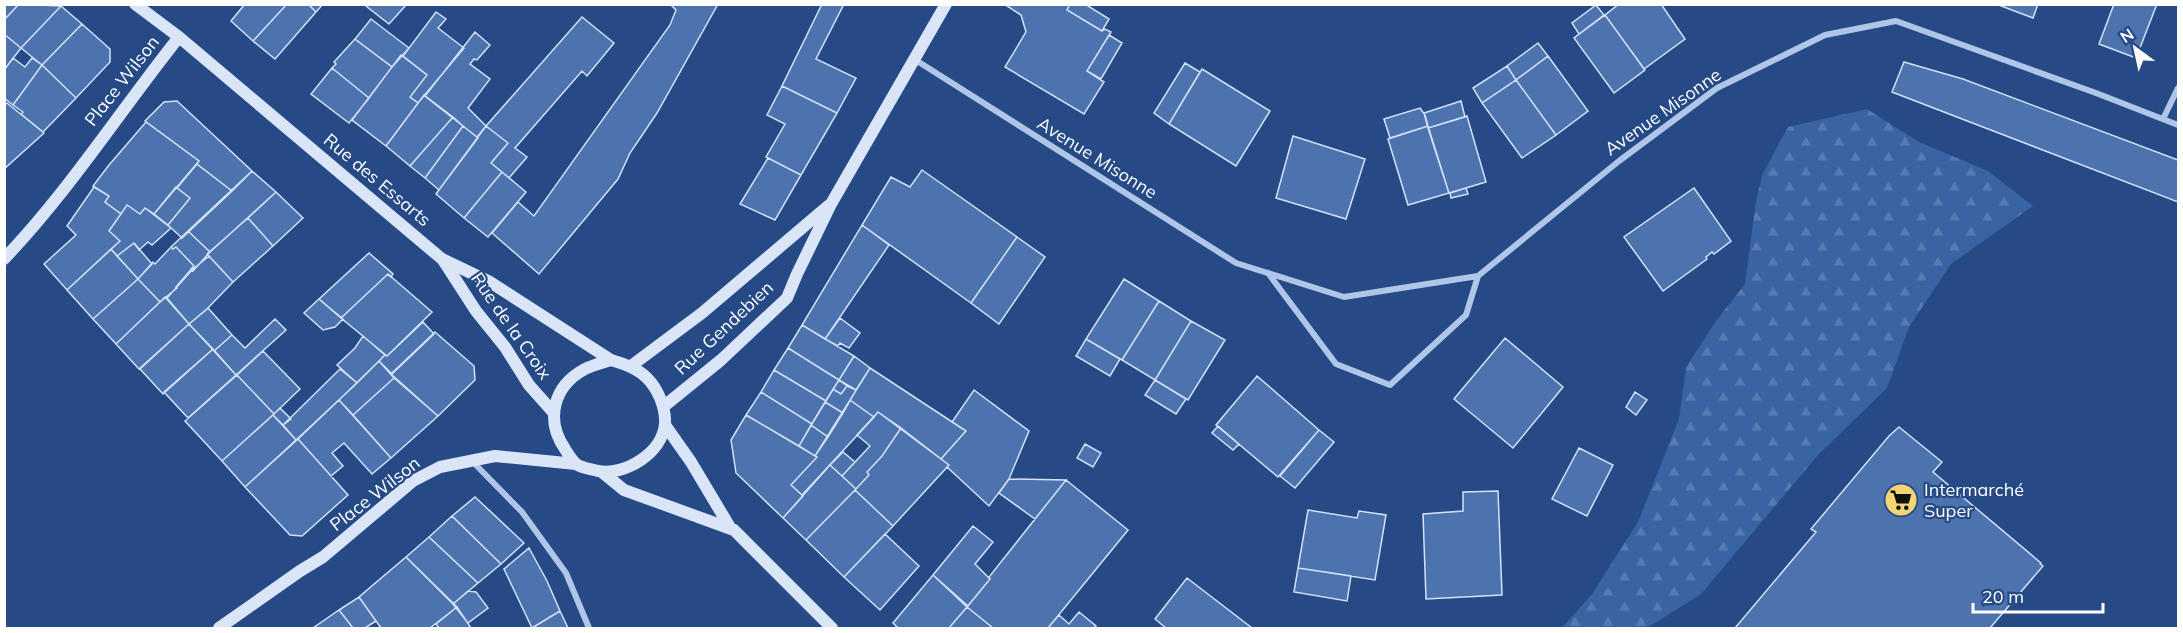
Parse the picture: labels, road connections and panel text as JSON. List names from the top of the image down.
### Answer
{
  "streets": {
    "main road": [
      "Place Wilson",
      "Rue des Essarts",
      "Rue de la Croix",
      "Rue Gendebien"
    ],
    "street": ["Avenue Misonne"]
  },
  "crossings": [
    ["Place Wilson", "Rue des Essarts"],
    ["Place Wilson", "Rue de la Croix"],
    ["Place Wilson", "Rue Gendebien"],
    ["Avenue Misonne", "Rue Gendebien"],
    ["Rue des Essarts", "Rue de la Croix"],
    ["Rue des Essarts", "Rue Gendebien"],
    ["Rue de la Croix", "Rue Gendebien"]
  ],
  "places": {
    "supermarket": ["Intermarché Super"]
  },
  "scale_bar": "20 m",
  "north": "top left"
}
